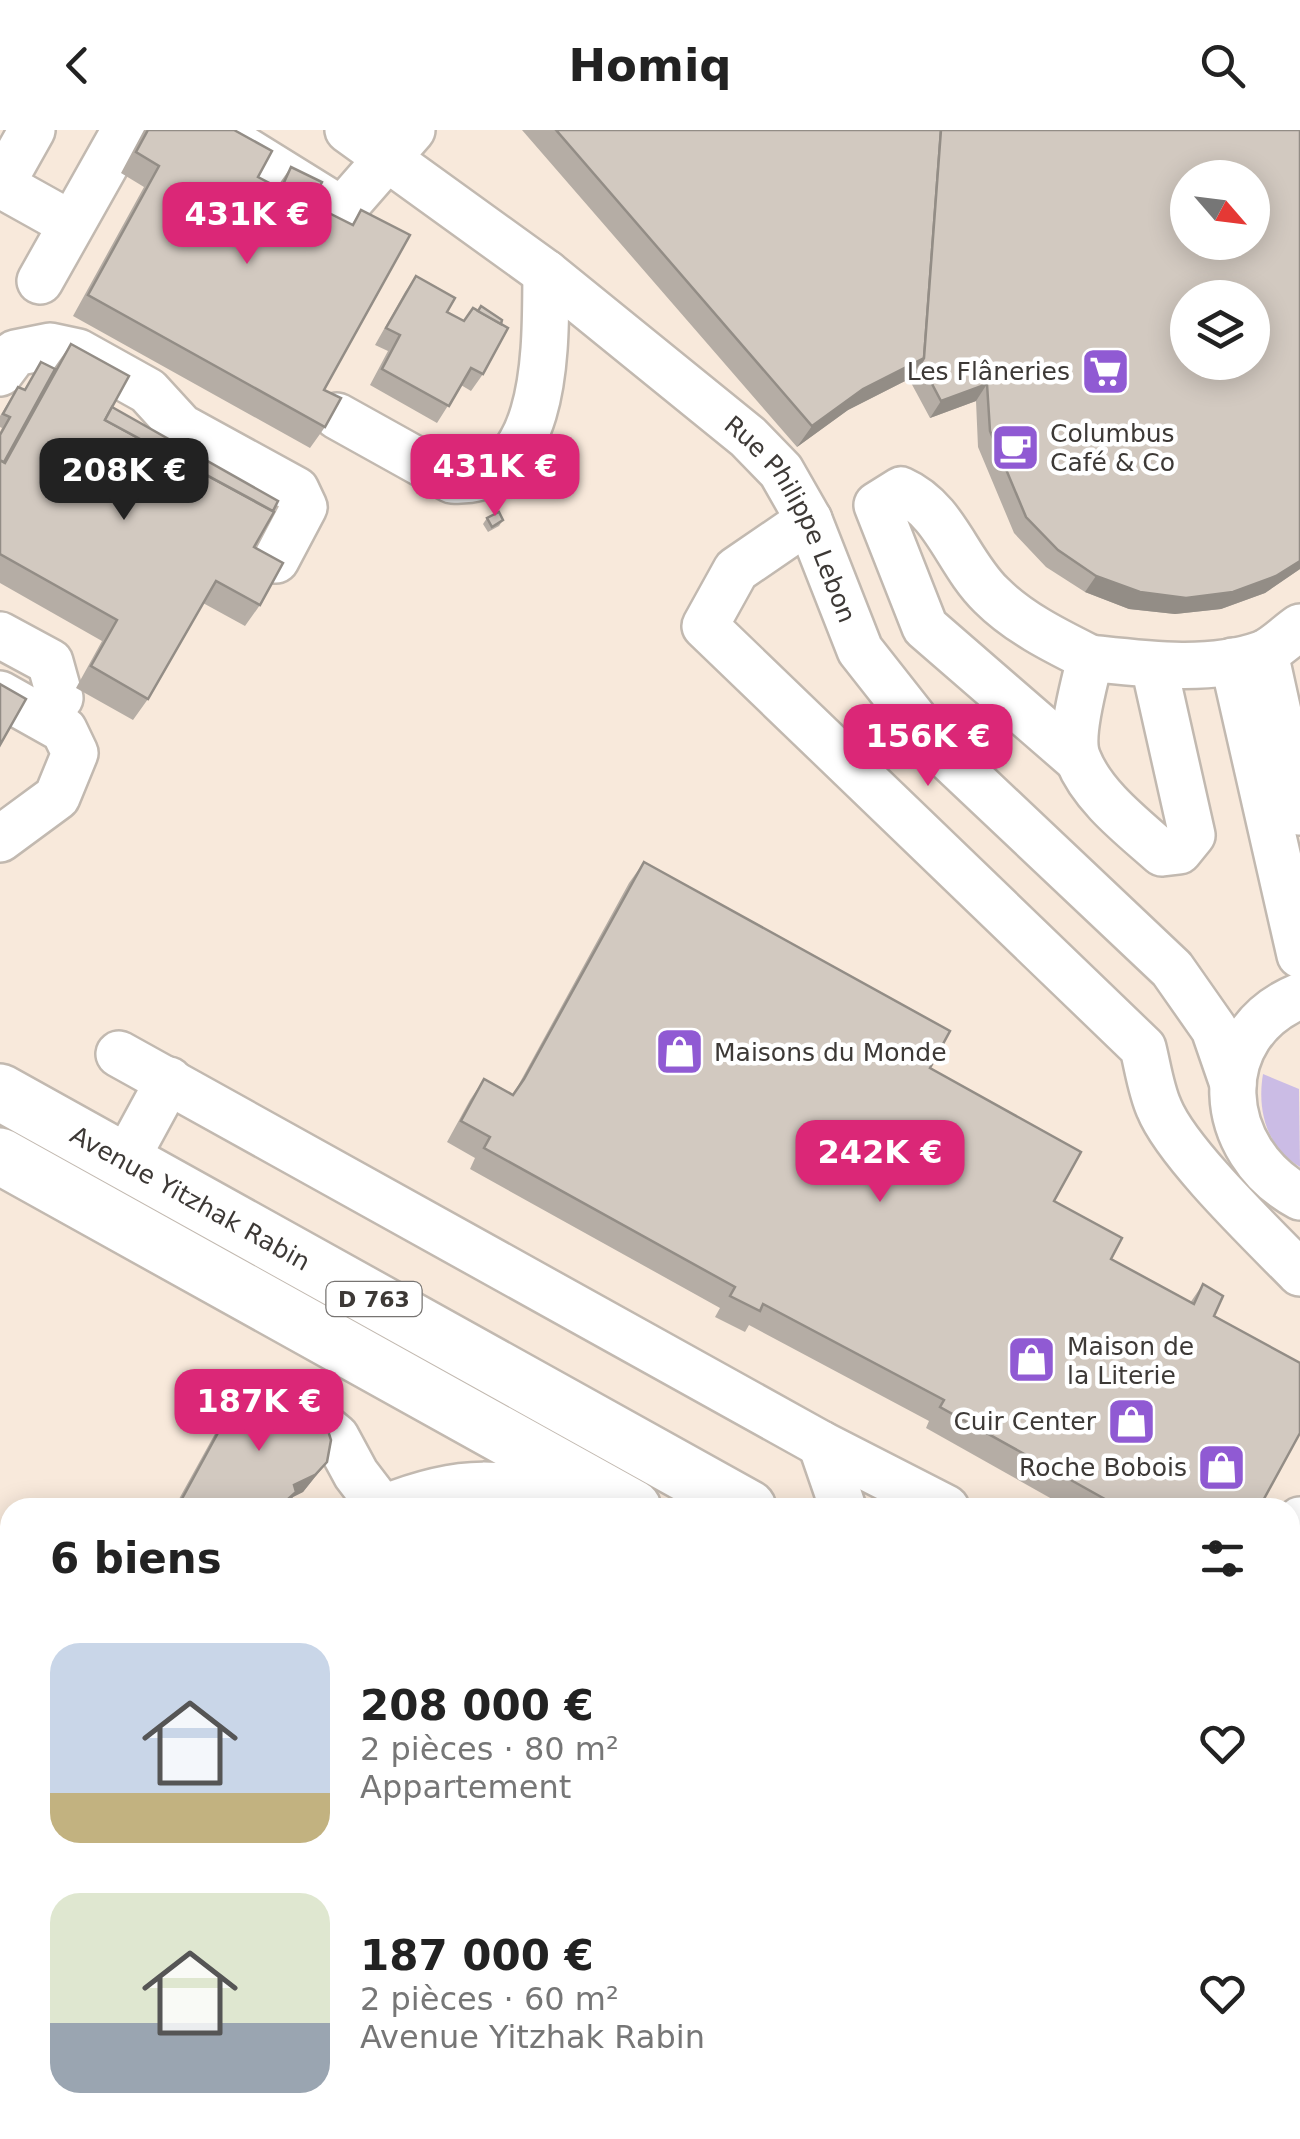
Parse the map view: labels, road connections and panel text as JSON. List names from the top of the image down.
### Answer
{
  "streets": {
    "main road": ["Avenue Yitzhak Rabin", "D 763"],
    "street": ["Rue Philippe Lebon"]
  },
  "places": {
    "supermarket": ["Les Flâneries"],
    "cafe": ["Columbus Café & Co"],
    "shop": [
      "Maisons du Monde",
      "Maison de la Literie",
      "Cuir Center",
      "Roche Bobois"
    ]
  },
  "north": "bottom right",
  "page": {
    "header": "Homiq",
    "price": [
      "431K €",
      "431K €",
      "208K €",
      "156K €",
      "242K €",
      "187K €"
    ],
    "heading": "6 biens",
    "list": [
      {
        "name": "208 000 €",
        "note": "2 pièces · 80 m² · Appartement"
      },
      {
        "name": "187 000 €",
        "note": "2 pièces · 60 m² · Avenue Yitzhak Rabin"
      }
    ]
  }
}
